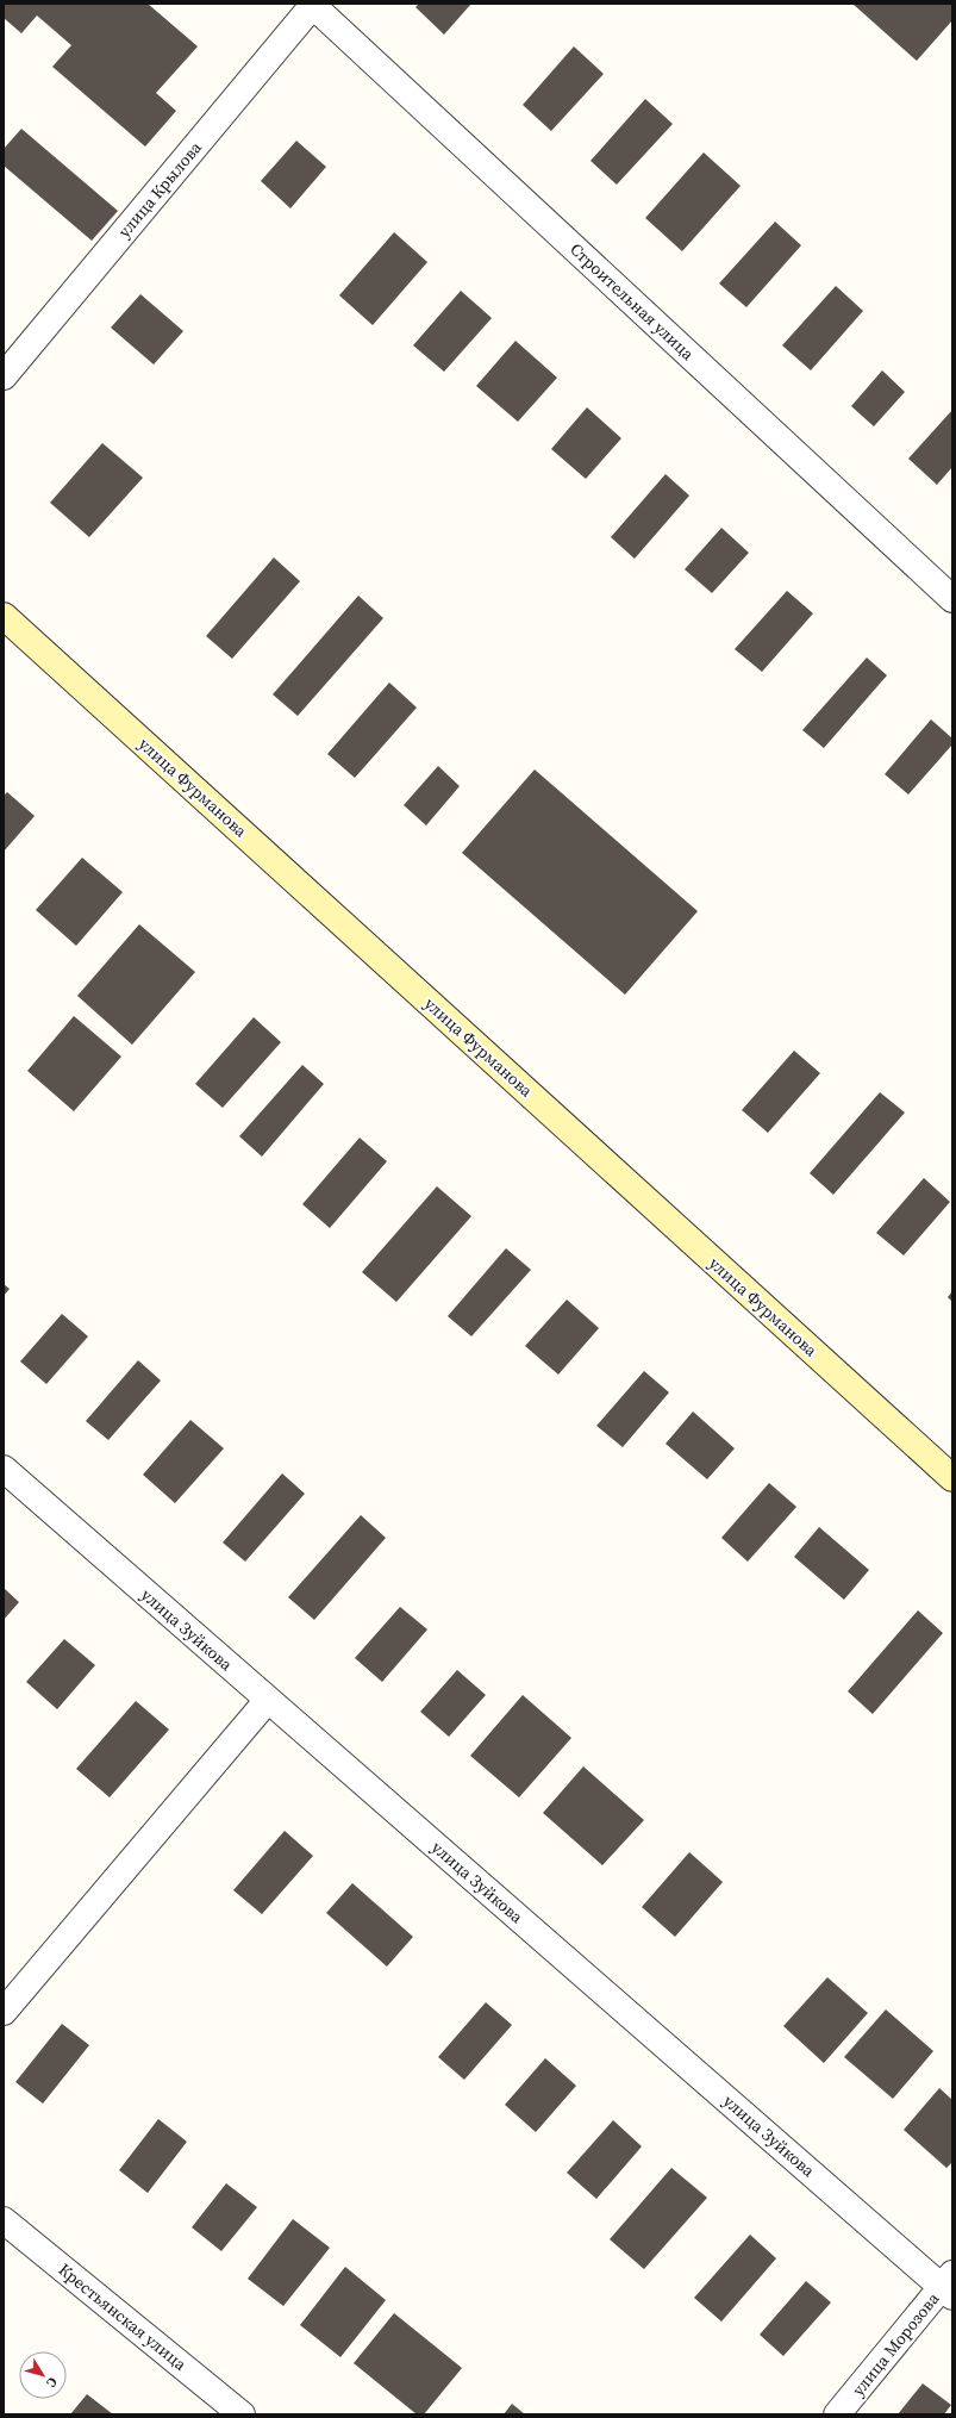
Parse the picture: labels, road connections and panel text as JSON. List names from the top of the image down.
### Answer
{
  "streets": {
    "main road": ["улица Фурманова"],
    "street": [
      "улица Крылова",
      "Строительная улица",
      "улица Зуйкова",
      "Крестьянская улица",
      "улица Морозова"
    ]
  },
  "crossings": [
    ["улица Крылова", "Строительная улица"],
    ["улица Зуйкова", "улица Морозова"]
  ],
  "north": "bottom right"
}
